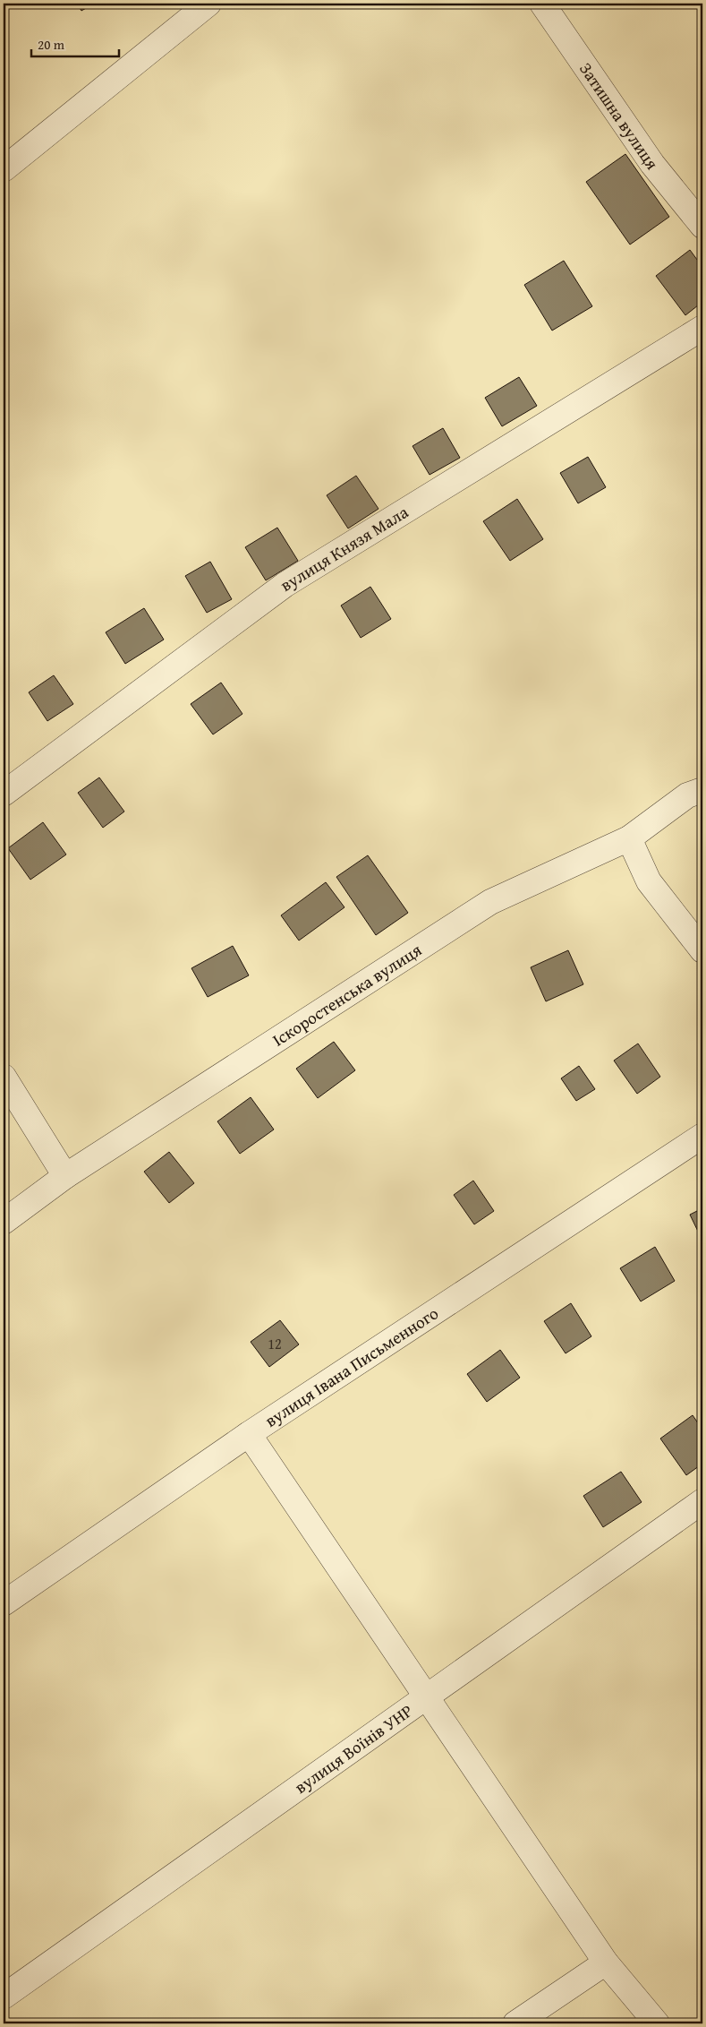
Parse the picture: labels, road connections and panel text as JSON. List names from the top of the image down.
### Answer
{
  "streets": {
    "street": [
      "Затишна вулиця",
      "вулиця Князя Мала",
      "Іскоростенська вулиця",
      "вулиця Івана Письменного",
      "вулиця Воїнів УНР"
    ]
  },
  "house_numbers": ["12"],
  "scale_bar": "20 m"
}
